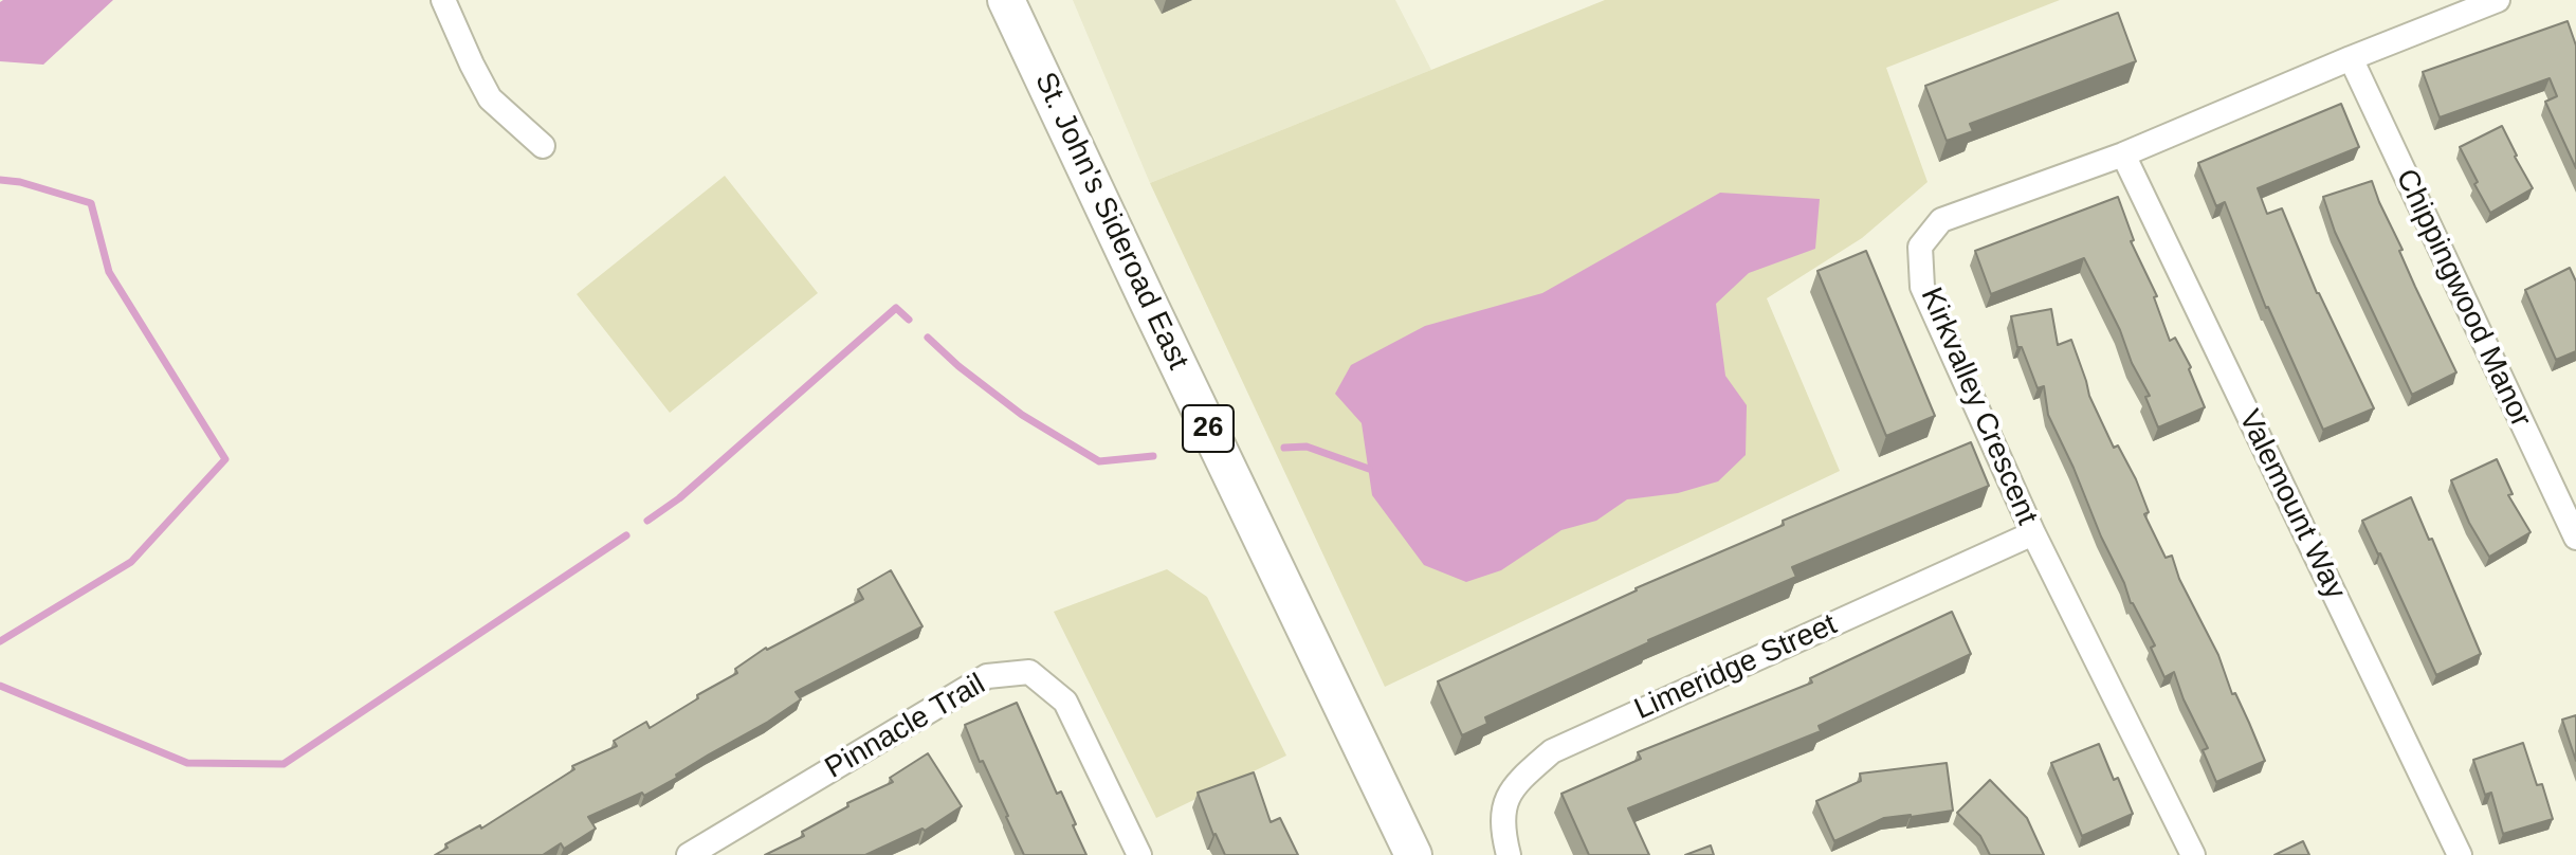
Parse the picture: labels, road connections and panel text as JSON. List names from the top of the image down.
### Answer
{
  "streets": {
    "main road": ["St. John's Sideroad East", "26"],
    "street": [
      "Chippingwood Manor",
      "Kirkvalley Crescent",
      "Valemount Way",
      "Limeridge Street",
      "Pinnacle Trail"
    ]
  },
  "crossings": [
    ["Chippingwood Manor", "Kirkvalley Crescent"],
    ["Kirkvalley Crescent", "Valemount Way"],
    ["Kirkvalley Crescent", "Limeridge Street"]
  ]
}
